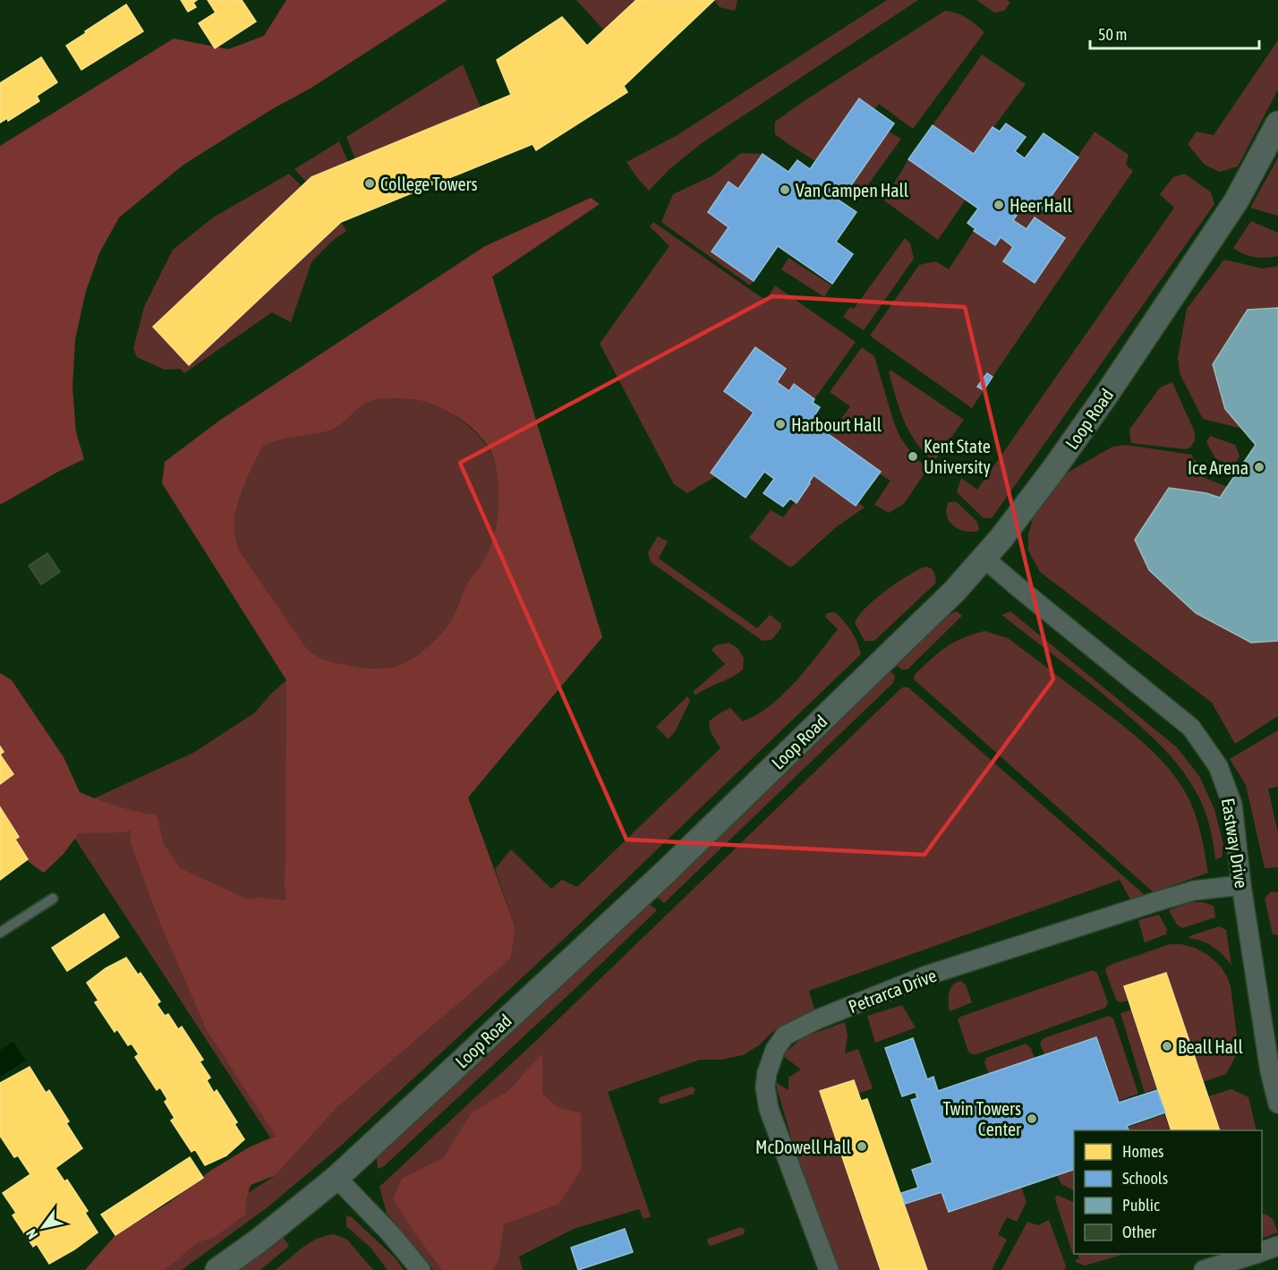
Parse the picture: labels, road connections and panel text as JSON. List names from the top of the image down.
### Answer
{
  "streets": {
    "street": ["Loop Road", "Eastway Drive", "Petrarca Drive"]
  },
  "crossings": [
    ["Loop Road", "Eastway Drive"],
    ["Eastway Drive", "Petrarca Drive"]
  ],
  "places": [
    "College Towers",
    "Van Campen Hall",
    "Heer Hall",
    "Harbourt Hall",
    "Kent State University",
    "Ice Arena",
    "Beall Hall",
    "Twin Towers Center",
    "McDowell Hall"
  ],
  "legend": [
    "Homes",
    "Schools",
    "Public",
    "Other"
  ],
  "scale_bar": "50 m",
  "north": "bottom left"
}
